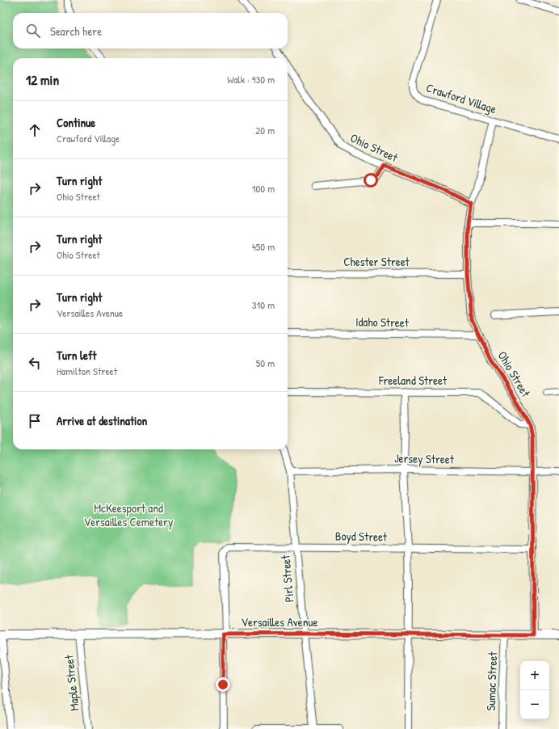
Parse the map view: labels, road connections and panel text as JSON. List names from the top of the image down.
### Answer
{
  "streets": {
    "street": [
      "Crawford Village",
      "Ohio Street",
      "Chester Street",
      "Idaho Street",
      "Freeland Street",
      "Jersey Street",
      "Boyd Street",
      "Pirl Street",
      "Versailles Avenue",
      "Sumac Street",
      "Maple Street"
    ]
  },
  "crossings": [
    ["Crawford Village", "Ohio Street"],
    ["Ohio Street", "Chester Street"],
    ["Ohio Street", "Idaho Street"],
    ["Ohio Street", "Freeland Street"],
    ["Ohio Street", "Jersey Street"],
    ["Ohio Street", "Boyd Street"],
    ["Ohio Street", "Versailles Avenue"],
    ["Jersey Street", "Pirl Street"],
    ["Boyd Street", "Pirl Street"],
    ["Boyd Street", "Versailles Avenue"],
    ["Pirl Street", "Versailles Avenue"],
    ["Versailles Avenue", "Sumac Street"],
    ["Versailles Avenue", "Maple Street"]
  ],
  "parks": ["McKeesport and Versailles Cemetery"],
  "page": {
    "search": "Search here",
    "heading": ["12 min", "Walk · 930 m"],
    "list": [
      ["Continue", "Crawford Village", "20 m"],
      ["Turn right", "Ohio Street", "100 m"],
      ["Turn right", "Ohio Street", "450 m"],
      ["Turn right", "Versailles Avenue", "310 m"],
      ["Turn left", "Hamilton Street", "50 m"],
      "Arrive at destination"
    ],
    "map_buttons": ["+", "−"]
  }
}
